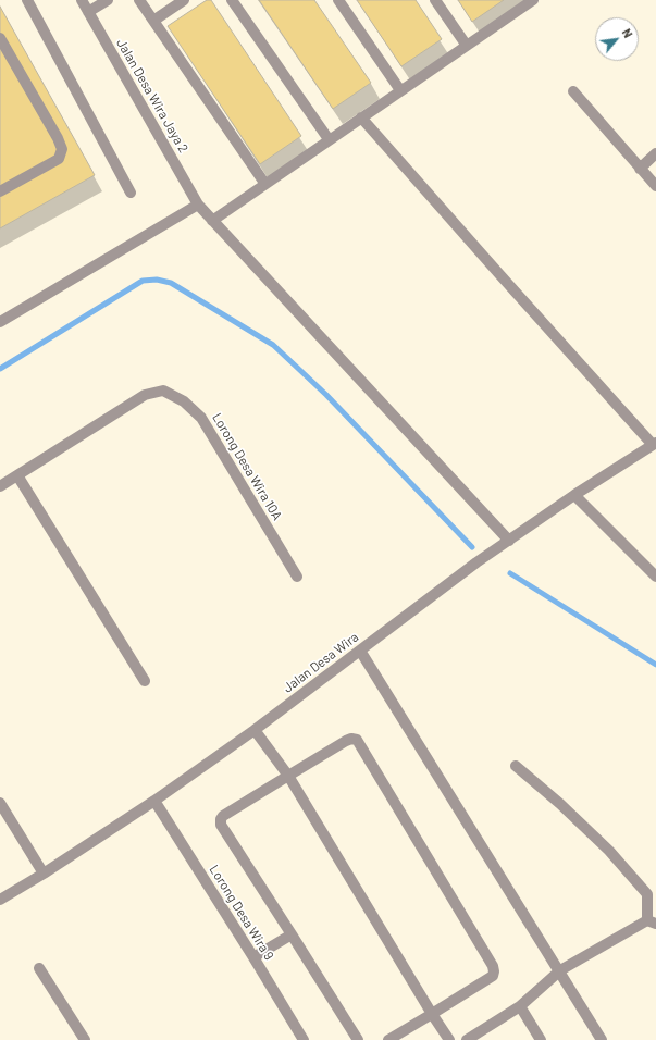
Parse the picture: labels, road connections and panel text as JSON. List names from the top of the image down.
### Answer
{
  "streets": {
    "street": [
      "Jalan Desa Wira Jaya 2",
      "Lorong Desa Wira 10A",
      "Jalan Desa Wira",
      "Lorong Desa Wira 9"
    ]
  },
  "crossings": [
    ["Jalan Desa Wira Jaya 2", "Jalan Desa Wira"],
    ["Jalan Desa Wira", "Lorong Desa Wira 9"]
  ],
  "north": "top right"
}
